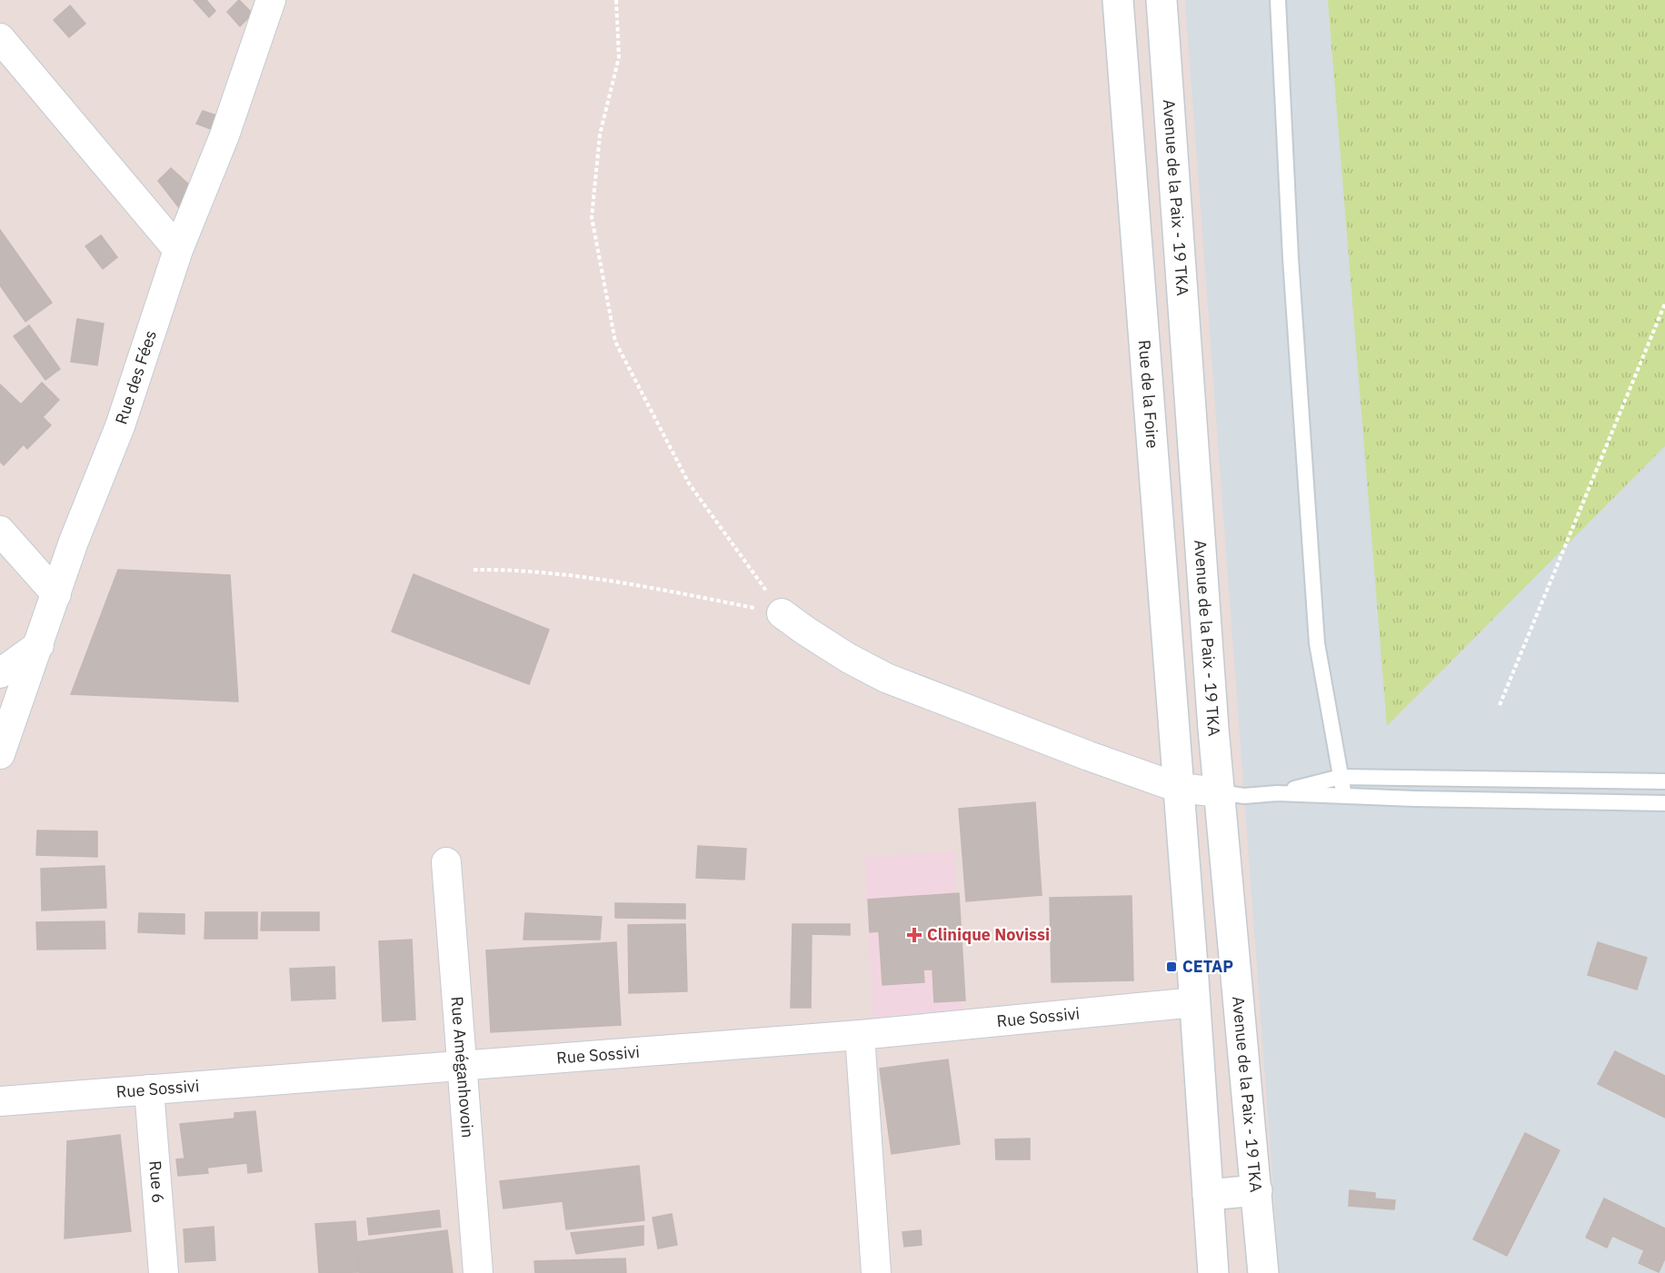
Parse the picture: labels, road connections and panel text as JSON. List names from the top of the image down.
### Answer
{
  "streets": {
    "main road": ["Avenue de la Paix - 19 TKA", "Rue de la Foire"],
    "street": [
      "Rue des Fées",
      "Rue Sossivi",
      "Rue Améganhovoin",
      "Rue 6"
    ]
  },
  "crossings": [
    ["Rue Sossivi", "Rue Améganhovoin"],
    ["Rue Sossivi", "Rue 6"]
  ],
  "places": {
    "health": ["Clinique Novissi"],
    "transit": ["CETAP"]
  }
}
